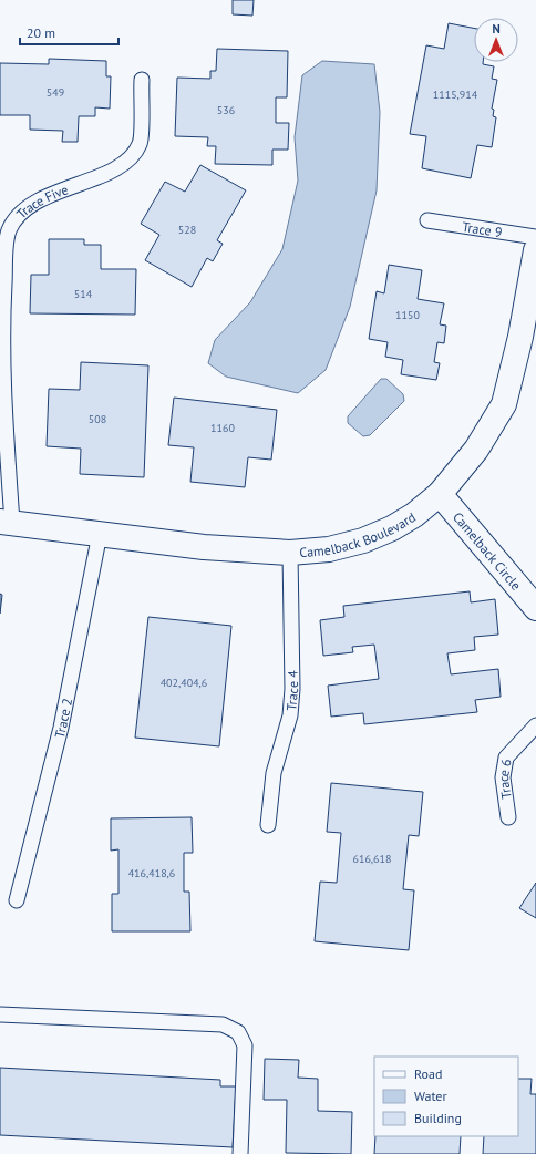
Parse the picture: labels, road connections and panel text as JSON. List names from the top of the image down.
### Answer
{
  "streets": {
    "street": ["Camelback Boulevard", "Camelback Circle"],
    "lane": [
      "Trace Five",
      "Trace 9",
      "Trace 4",
      "Trace 2",
      "Trace 6"
    ]
  },
  "crossings": [
    ["Trace Five", "Camelback Boulevard"],
    ["Camelback Boulevard", "Camelback Circle"],
    ["Camelback Boulevard", "Trace 4"],
    ["Camelback Boulevard", "Trace 2"]
  ],
  "house_numbers": [
    "549",
    "1115,914",
    "536",
    "528",
    "514",
    "1150",
    "508",
    "1160",
    "402,404,6",
    "616,618",
    "416,418,6"
  ],
  "legend": ["Road", "Water", "Building"],
  "scale_bar": "20 m",
  "north": "top"
}
